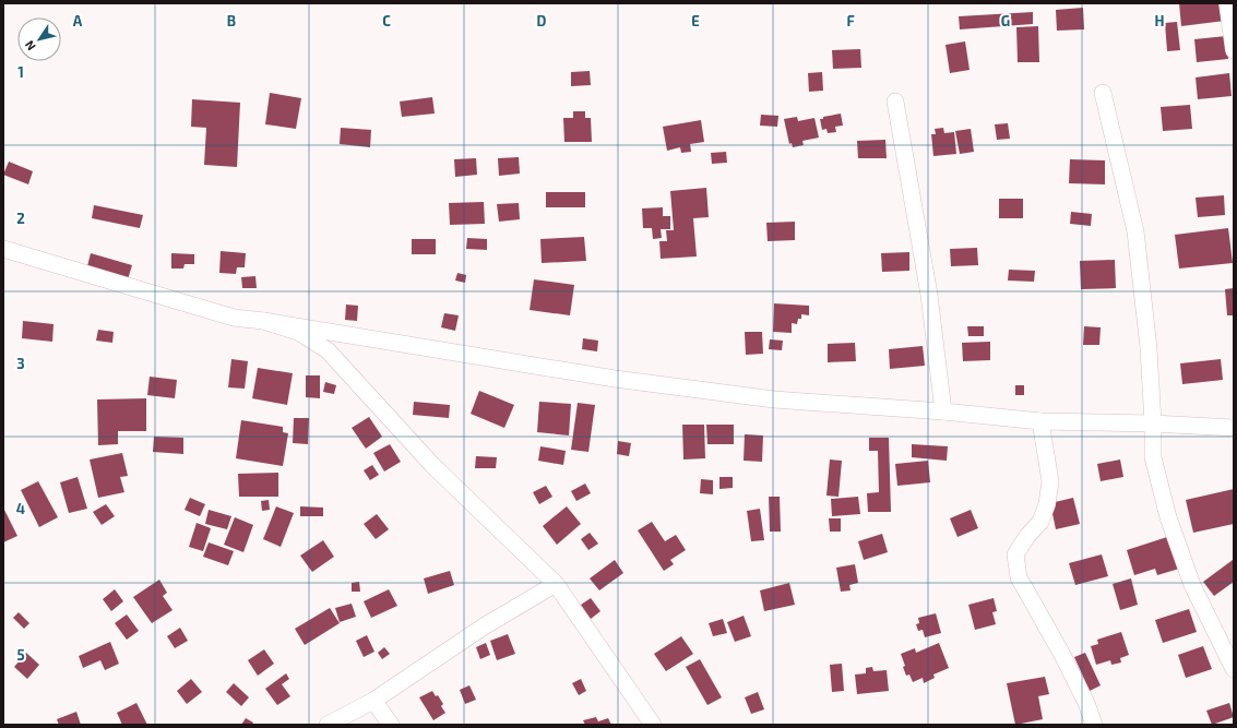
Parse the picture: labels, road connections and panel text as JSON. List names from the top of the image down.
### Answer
{
  "north": "bottom left",
  "grid": {
    "columns": [
      "A",
      "B",
      "C",
      "D",
      "E",
      "F",
      "G",
      "H"
    ],
    "rows": [
      "1",
      "2",
      "3",
      "4",
      "5"
    ]
  }
}
